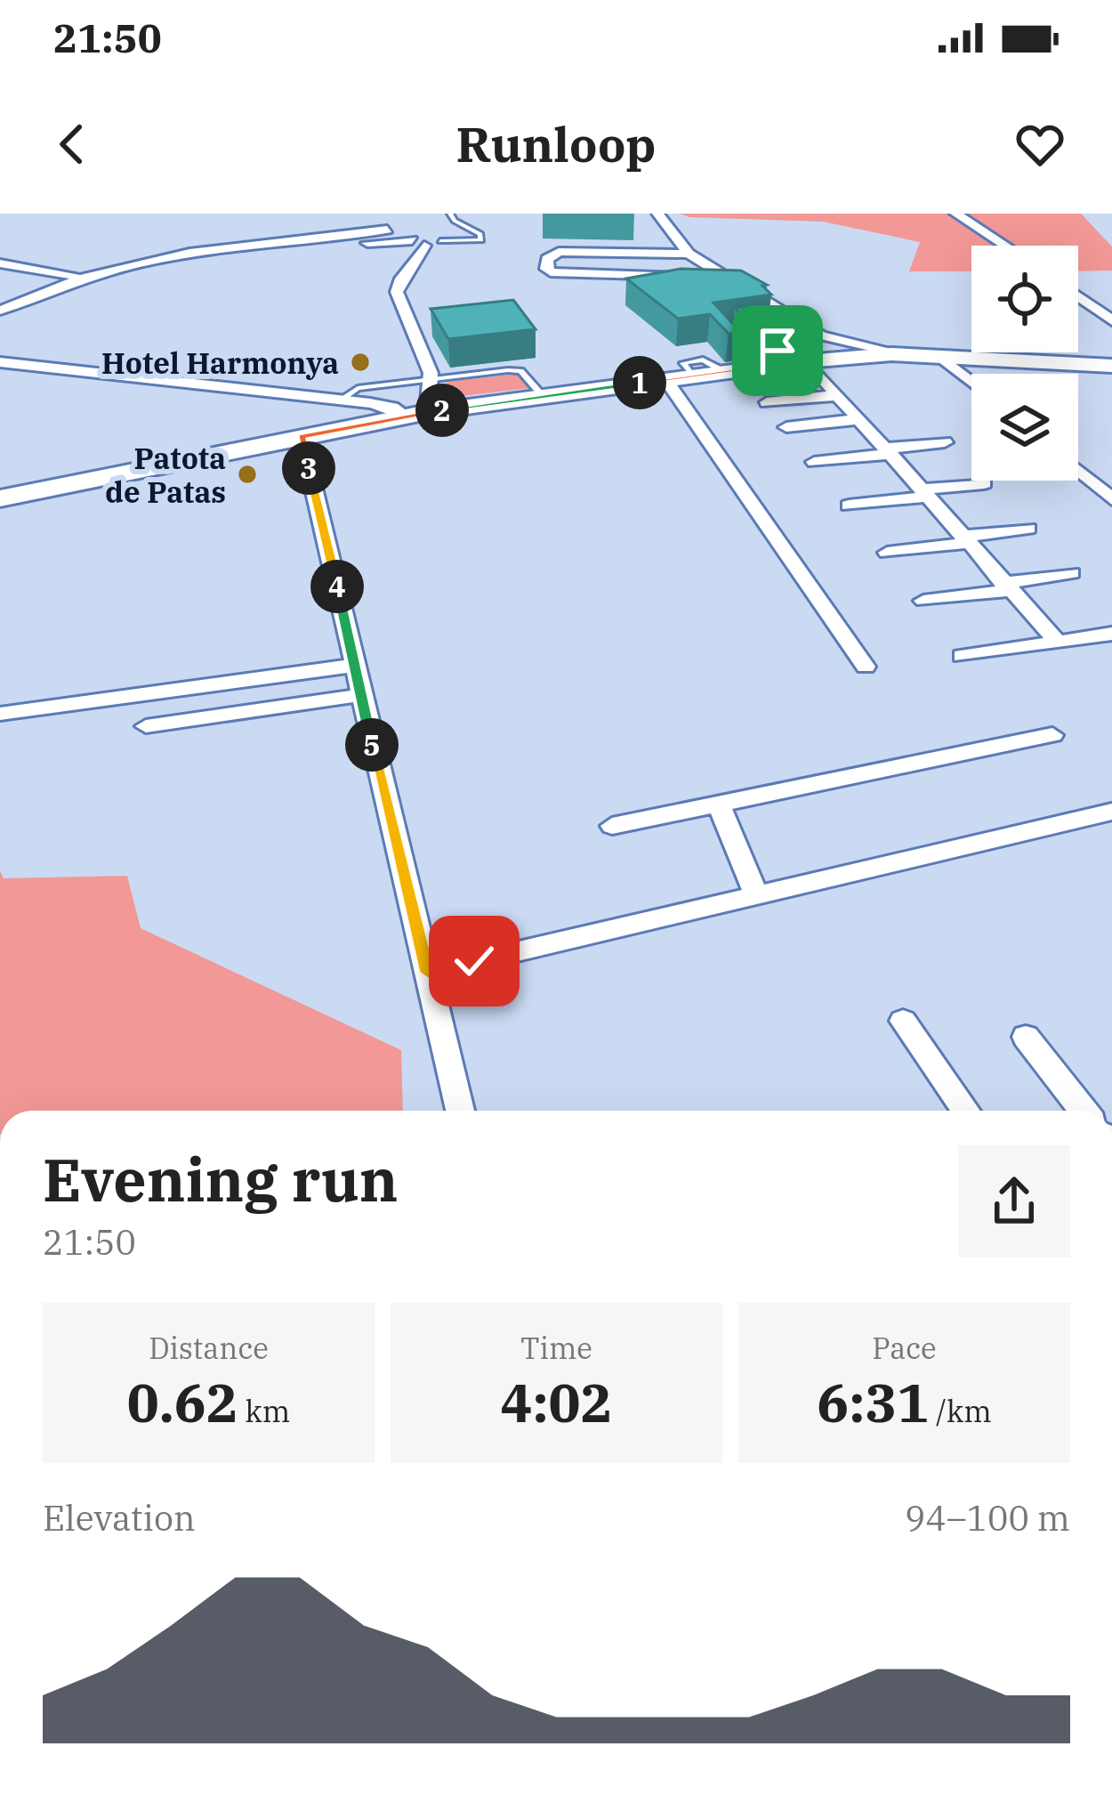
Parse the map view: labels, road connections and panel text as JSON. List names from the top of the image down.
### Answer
{
  "places": ["Hotel Harmonya", "Patota de Patas"],
  "page": {
    "status": "21:50",
    "header": "Runloop",
    "pins": [
      "1",
      "2",
      "3",
      "4",
      "5"
    ],
    "heading": ["Evening run", "21:50"],
    "stats": [
      ["Distance", "0.62 km"],
      ["Time", "4:02"],
      ["Pace", "6:31 /km"]
    ],
    "chart": ["Elevation", "94–100 m"]
  }
}
